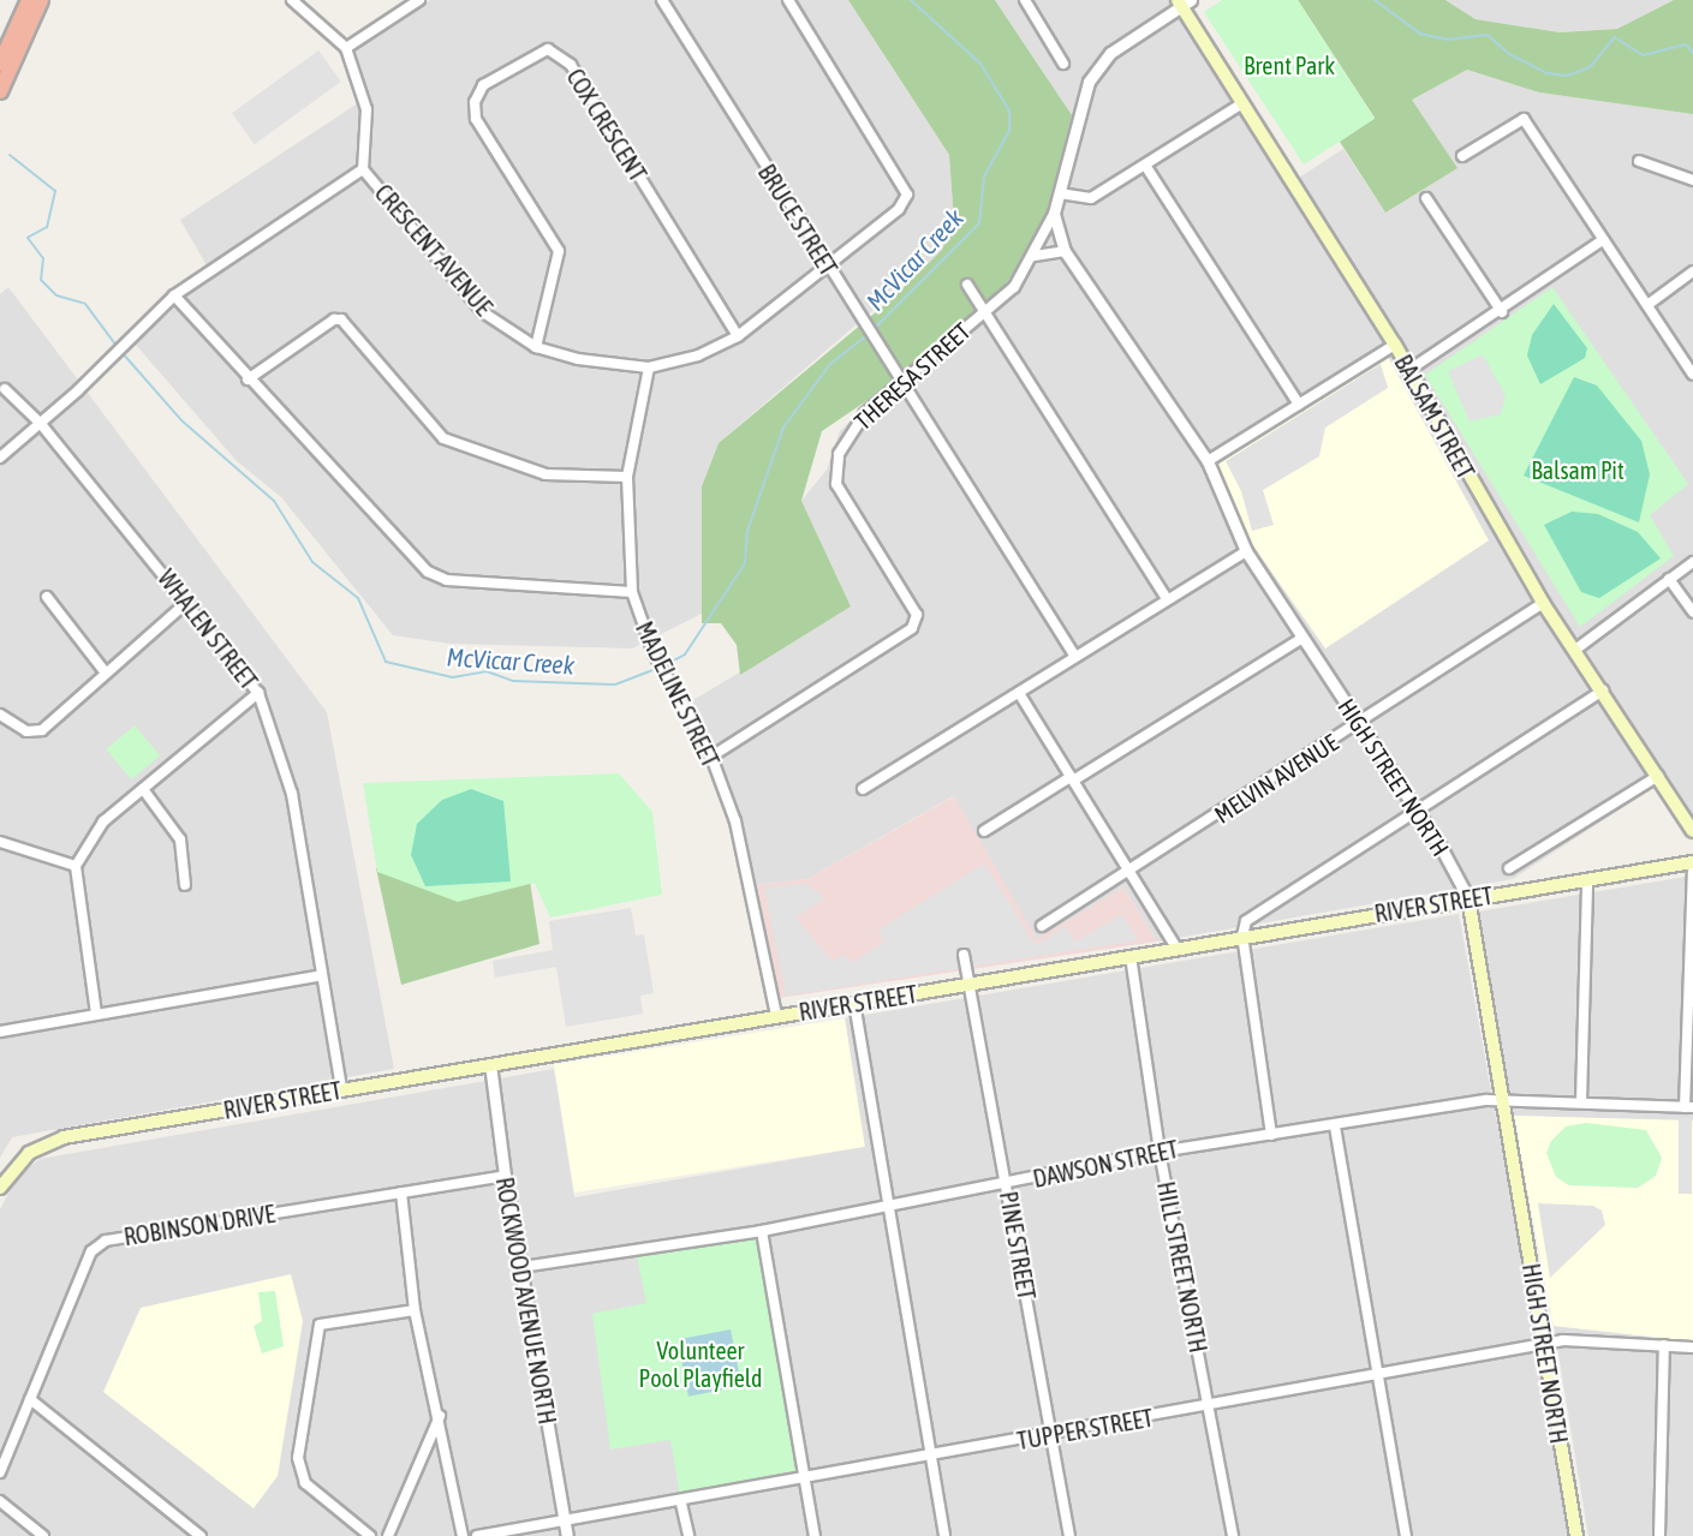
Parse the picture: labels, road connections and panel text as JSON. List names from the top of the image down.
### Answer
{
  "streets": {
    "main road": ["BALSAM STREET", "HIGH STREET NORTH", "RIVER STREET"],
    "street": [
      "COX CRESCENT",
      "BRUCE STREET",
      "CRESCENT AVENUE",
      "THERESA STREET",
      "WHALEN STREET",
      "MADELINE STREET",
      "MELVIN AVENUE",
      "DAWSON STREET",
      "ROBINSON DRIVE",
      "PINE STREET",
      "HILL STREET NORTH",
      "ROCKWOOD AVENUE NORTH",
      "TUPPER STREET"
    ]
  },
  "crossings": [
    ["COX CRESCENT", "CRESCENT AVENUE"],
    ["BRUCE STREET", "CRESCENT AVENUE"],
    ["BRUCE STREET", "THERESA STREET"],
    ["CRESCENT AVENUE", "MADELINE STREET"],
    ["THERESA STREET", "BALSAM STREET"],
    ["THERESA STREET", "MADELINE STREET"],
    ["THERESA STREET", "HIGH STREET NORTH"],
    ["BALSAM STREET", "MELVIN AVENUE"],
    ["WHALEN STREET", "RIVER STREET"],
    ["MADELINE STREET", "RIVER STREET"],
    ["HIGH STREET NORTH", "MELVIN AVENUE"],
    ["HIGH STREET NORTH", "RIVER STREET"],
    ["HIGH STREET NORTH", "DAWSON STREET"],
    ["HIGH STREET NORTH", "TUPPER STREET"],
    ["RIVER STREET", "PINE STREET"],
    ["RIVER STREET", "HILL STREET NORTH"],
    ["RIVER STREET", "ROCKWOOD AVENUE NORTH"],
    ["DAWSON STREET", "PINE STREET"],
    ["DAWSON STREET", "HILL STREET NORTH"],
    ["DAWSON STREET", "ROCKWOOD AVENUE NORTH"],
    ["ROBINSON DRIVE", "ROCKWOOD AVENUE NORTH"],
    ["PINE STREET", "TUPPER STREET"],
    ["HILL STREET NORTH", "TUPPER STREET"],
    ["ROCKWOOD AVENUE NORTH", "TUPPER STREET"]
  ],
  "water": ["McVicar Creek"],
  "parks": ["Brent Park", "Balsam Pit", "Volunteer Pool Playfield"]
}
